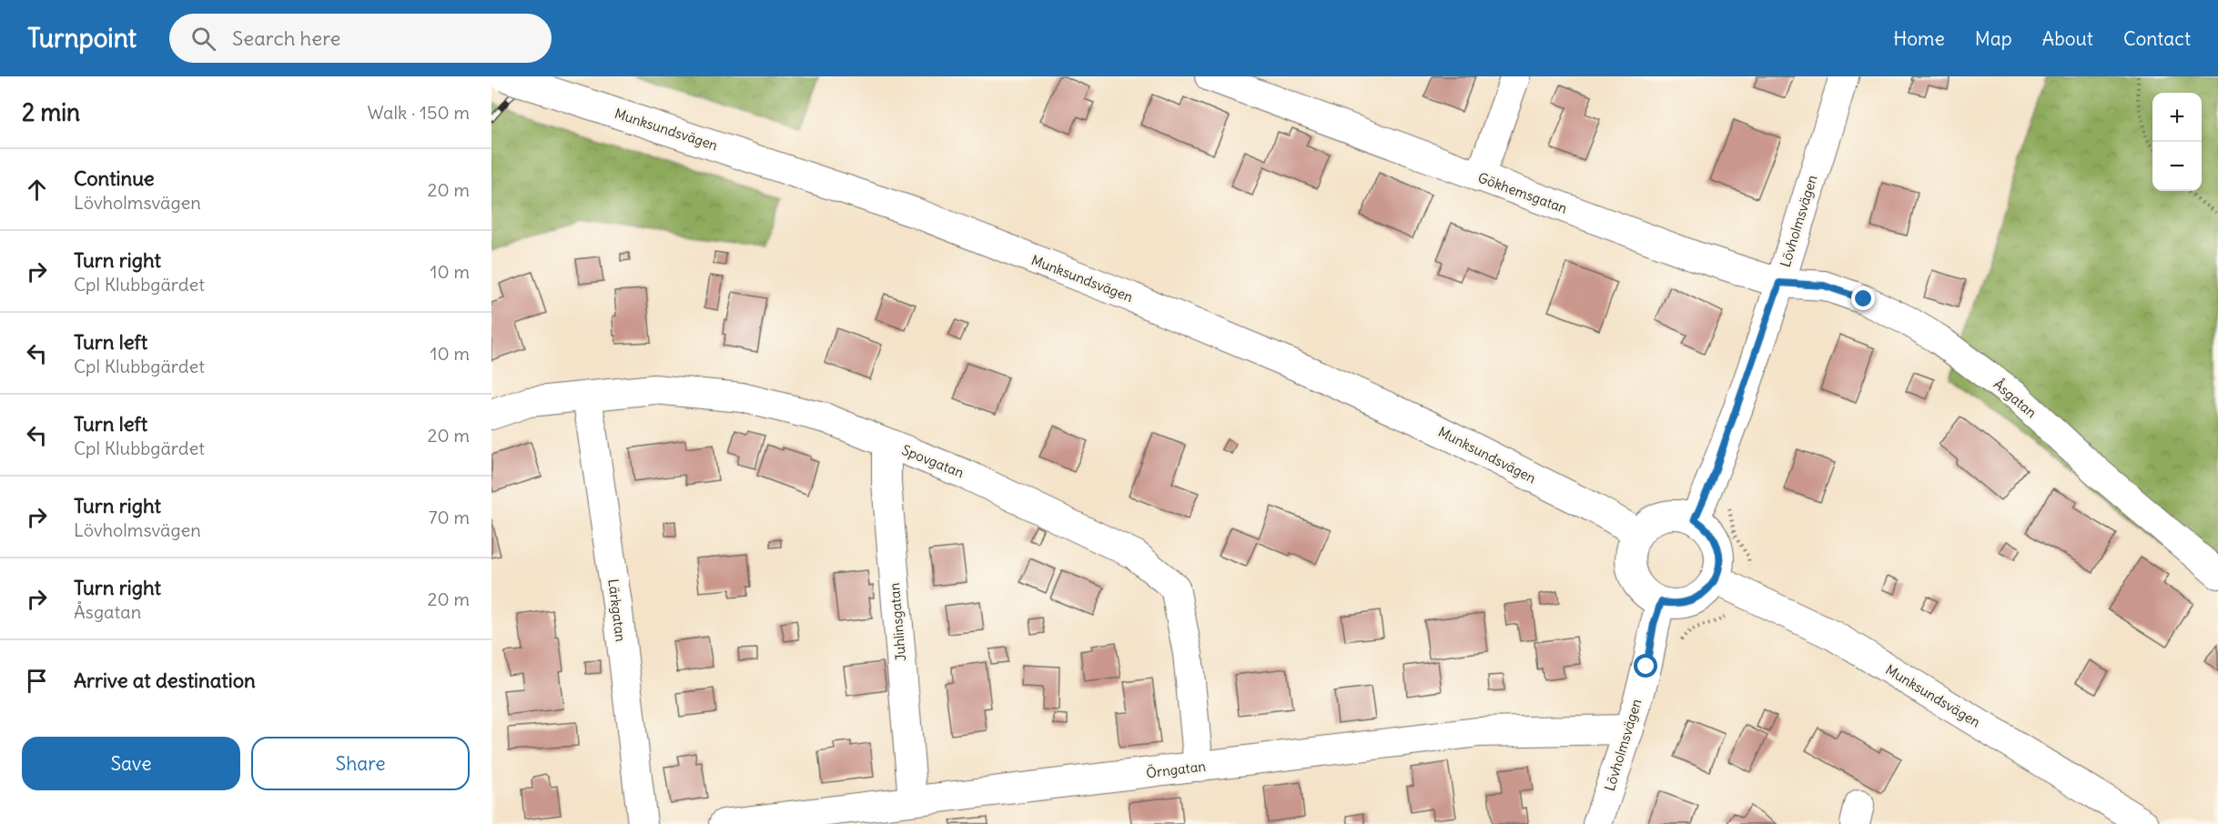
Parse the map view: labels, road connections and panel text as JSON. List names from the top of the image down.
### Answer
{
  "streets": {
    "street": [
      "Munksundsvägen",
      "Gökhemsgatan",
      "Lövholmsvägen",
      "Åsgatan",
      "Spovgatan",
      "Lärkgatan",
      "Juhlinsgatan",
      "Örngatan"
    ]
  },
  "crossings": [
    ["Munksundsvägen", "Lövholmsvägen"],
    ["Gökhemsgatan", "Lövholmsvägen"],
    ["Gökhemsgatan", "Åsgatan"],
    ["Lövholmsvägen", "Åsgatan"],
    ["Lövholmsvägen", "Örngatan"],
    ["Spovgatan", "Lärkgatan"],
    ["Spovgatan", "Juhlinsgatan"],
    ["Spovgatan", "Örngatan"],
    ["Juhlinsgatan", "Örngatan"]
  ],
  "page": {
    "header": "Turnpoint",
    "search": "Search here",
    "nav": [
      "Home",
      "Map",
      "About",
      "Contact"
    ],
    "heading": ["2 min", "Walk · 150 m"],
    "map_buttons": ["+", "−"],
    "list": [
      ["Continue", "Lövholmsvägen", "20 m"],
      ["Turn right", "Cpl Klubbgärdet", "10 m"],
      ["Turn left", "Cpl Klubbgärdet", "10 m"],
      ["Turn left", "Cpl Klubbgärdet", "20 m"],
      ["Turn right", "Lövholmsvägen", "70 m"],
      ["Turn right", "Åsgatan", "20 m"],
      "Arrive at destination"
    ],
    "buttons": ["Save", "Share"]
  }
}
